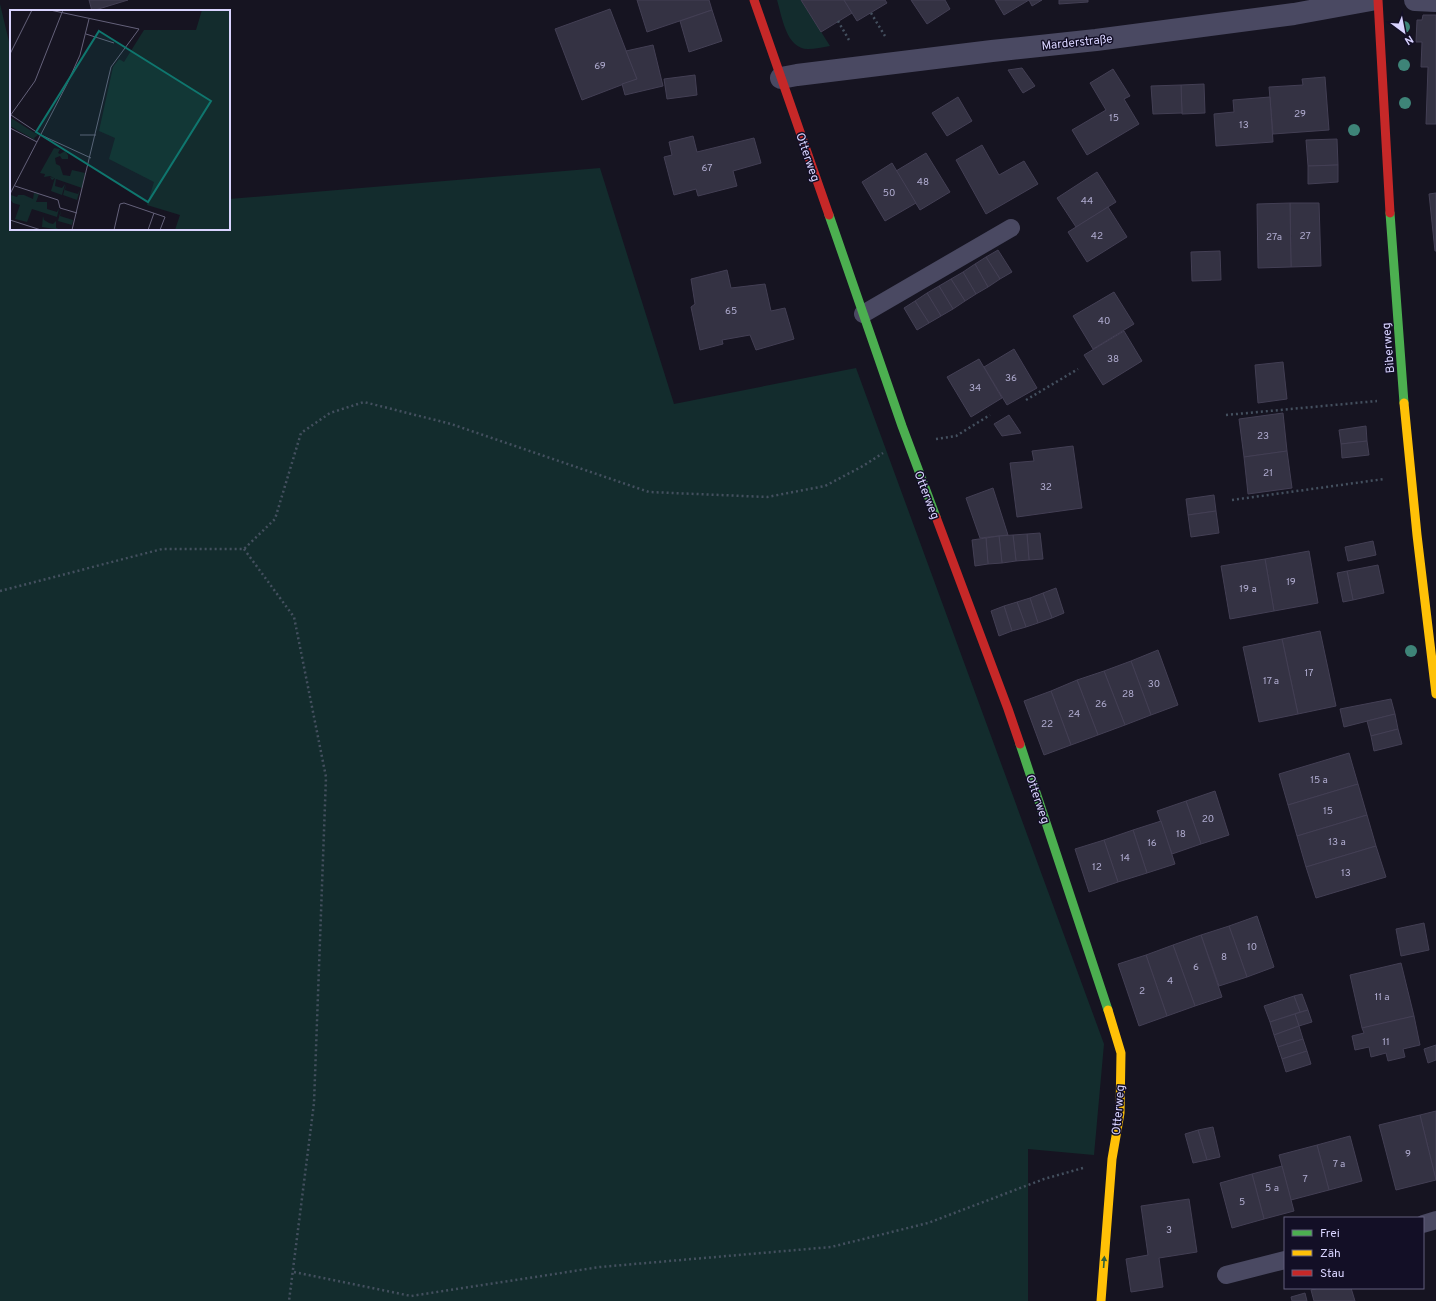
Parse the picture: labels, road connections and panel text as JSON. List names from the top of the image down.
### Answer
{
  "streets": {
    "street": ["Marderstraße", "Otterweg", "Biberweg"]
  },
  "crossings": [
    ["Marderstraße", "Otterweg"]
  ],
  "house_numbers": [
    "69",
    "29",
    "15",
    "13",
    "67",
    "48",
    "50",
    "44",
    "42",
    "27",
    "27a",
    "65",
    "40",
    "38",
    "36",
    "34",
    "23",
    "21",
    "32",
    "19",
    "19 a",
    "17",
    "17 a",
    "30",
    "28",
    "26",
    "24",
    "22",
    "15 a",
    "15",
    "20",
    "18",
    "13 a",
    "16",
    "14",
    "12",
    "13",
    "10",
    "8",
    "6",
    "4",
    "2",
    "11 a",
    "11",
    "9",
    "7 a",
    "7",
    "5 a",
    "5",
    "3"
  ],
  "legend": ["Frei", "Zäh", "Stau"],
  "north": "bottom right"
}
